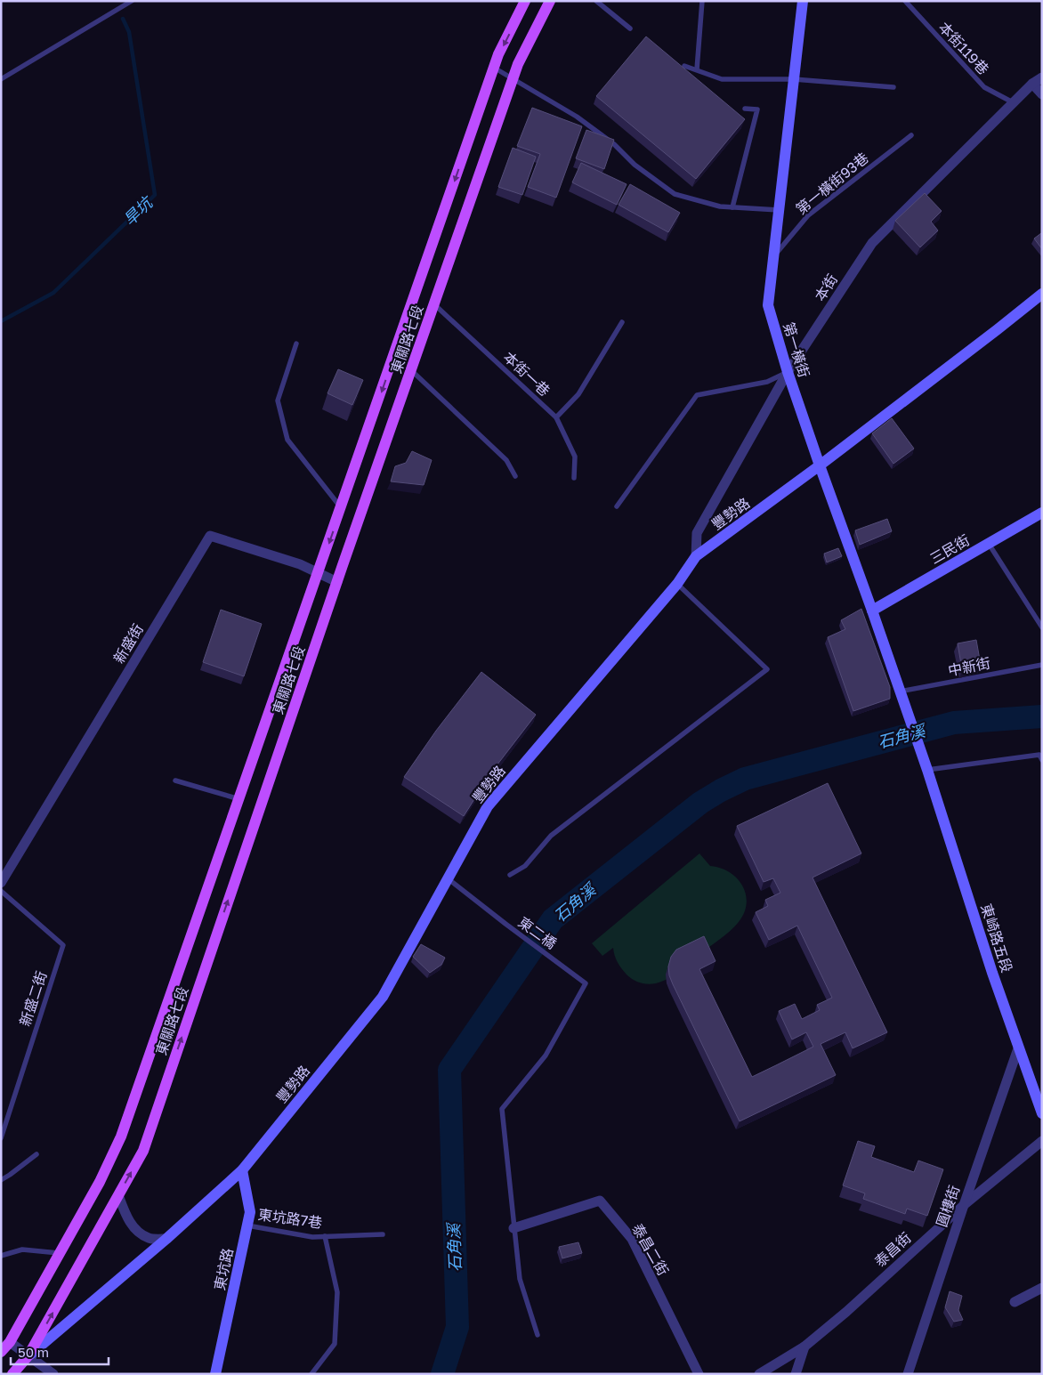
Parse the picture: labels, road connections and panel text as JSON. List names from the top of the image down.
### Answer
{
  "streets": {
    "main road": ["東關路七段"],
    "street": [
      "本街",
      "第一橫街",
      "豐勢路",
      "三民街",
      "新盛街",
      "東崎路五段",
      "圓樓街",
      "泰昌二街",
      "泰昌街",
      "東坑路"
    ],
    "lane": [
      "本街119巷",
      "第一橫街93巷",
      "本街一巷",
      "中新街",
      "東二橋",
      "新盛二街",
      "東坑路7巷"
    ]
  },
  "crossings": [
    ["本街119巷", "本街"],
    ["第一橫街93巷", "第一橫街"],
    ["本街", "第一橫街"],
    ["本街", "豐勢路"],
    ["東關路七段", "本街一巷"],
    ["東關路七段", "豐勢路"],
    ["東關路七段", "新盛街"],
    ["第一橫街", "豐勢路"],
    ["第一橫街", "三民街"],
    ["第一橫街", "中新街"],
    ["第一橫街", "東崎路五段"],
    ["豐勢路", "東二橋"],
    ["豐勢路", "東坑路"],
    ["中新街", "東崎路五段"],
    ["東二橋", "泰昌二街"],
    ["東崎路五段", "圓樓街"],
    ["圓樓街", "泰昌街"],
    ["東坑路7巷", "東坑路"]
  ],
  "water": ["旱坑", "石角溪"],
  "scale_bar": "50 m"
}
